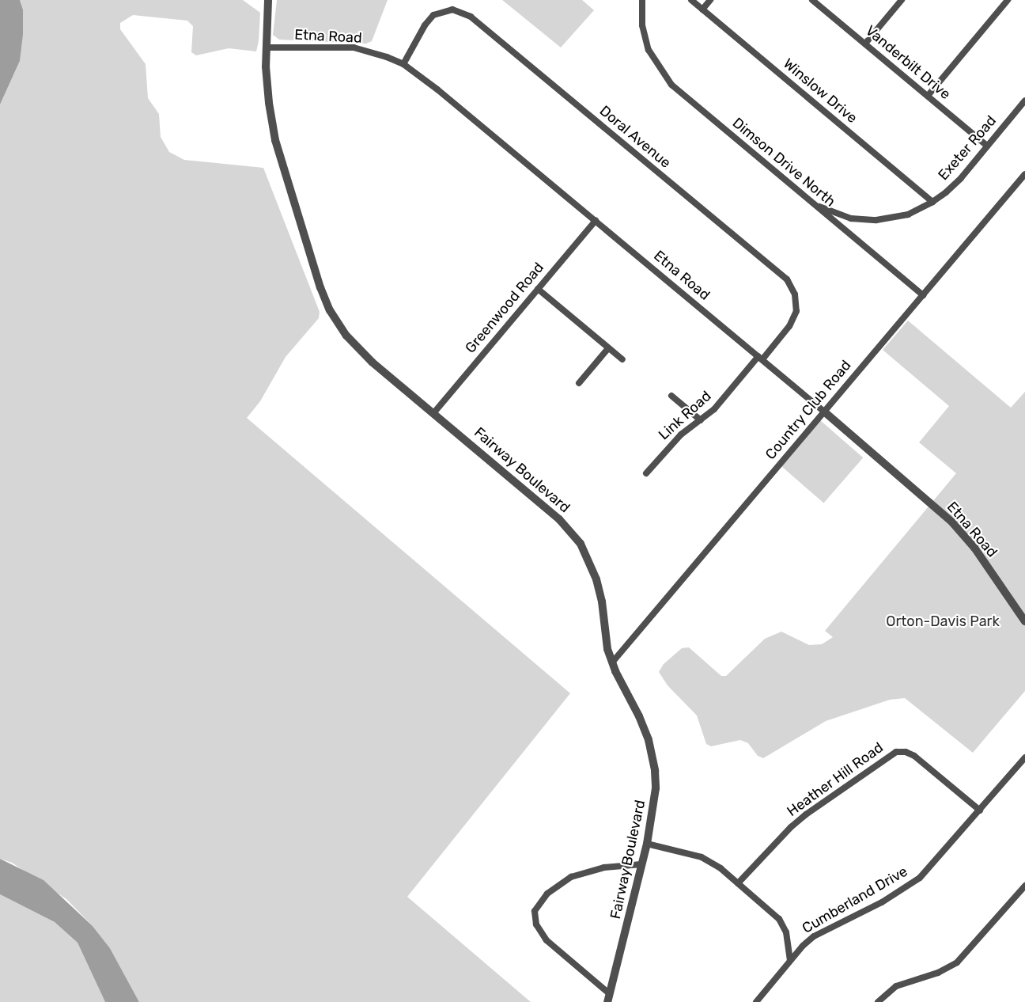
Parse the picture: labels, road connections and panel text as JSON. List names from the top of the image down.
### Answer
{
  "streets": {
    "street": [
      "Etna Road",
      "Vanderbilt Drive",
      "Winslow Drive",
      "Doral Avenue",
      "Exeter Road",
      "Dimson Drive North",
      "Greenwood Road",
      "Country Club Road",
      "Link Road",
      "Fairway Boulevard",
      "Heather Hill Road",
      "Cumberland Drive"
    ]
  },
  "crossings": [
    ["Etna Road", "Doral Avenue"],
    ["Etna Road", "Greenwood Road"],
    ["Etna Road", "Country Club Road"],
    ["Etna Road", "Link Road"],
    ["Etna Road", "Fairway Boulevard"],
    ["Vanderbilt Drive", "Exeter Road"],
    ["Winslow Drive", "Exeter Road"],
    ["Doral Avenue", "Link Road"],
    ["Exeter Road", "Dimson Drive North"],
    ["Dimson Drive North", "Country Club Road"],
    ["Greenwood Road", "Fairway Boulevard"],
    ["Country Club Road", "Fairway Boulevard"],
    ["Heather Hill Road", "Cumberland Drive"]
  ],
  "parks": ["Orton-Davis Park"]
}
